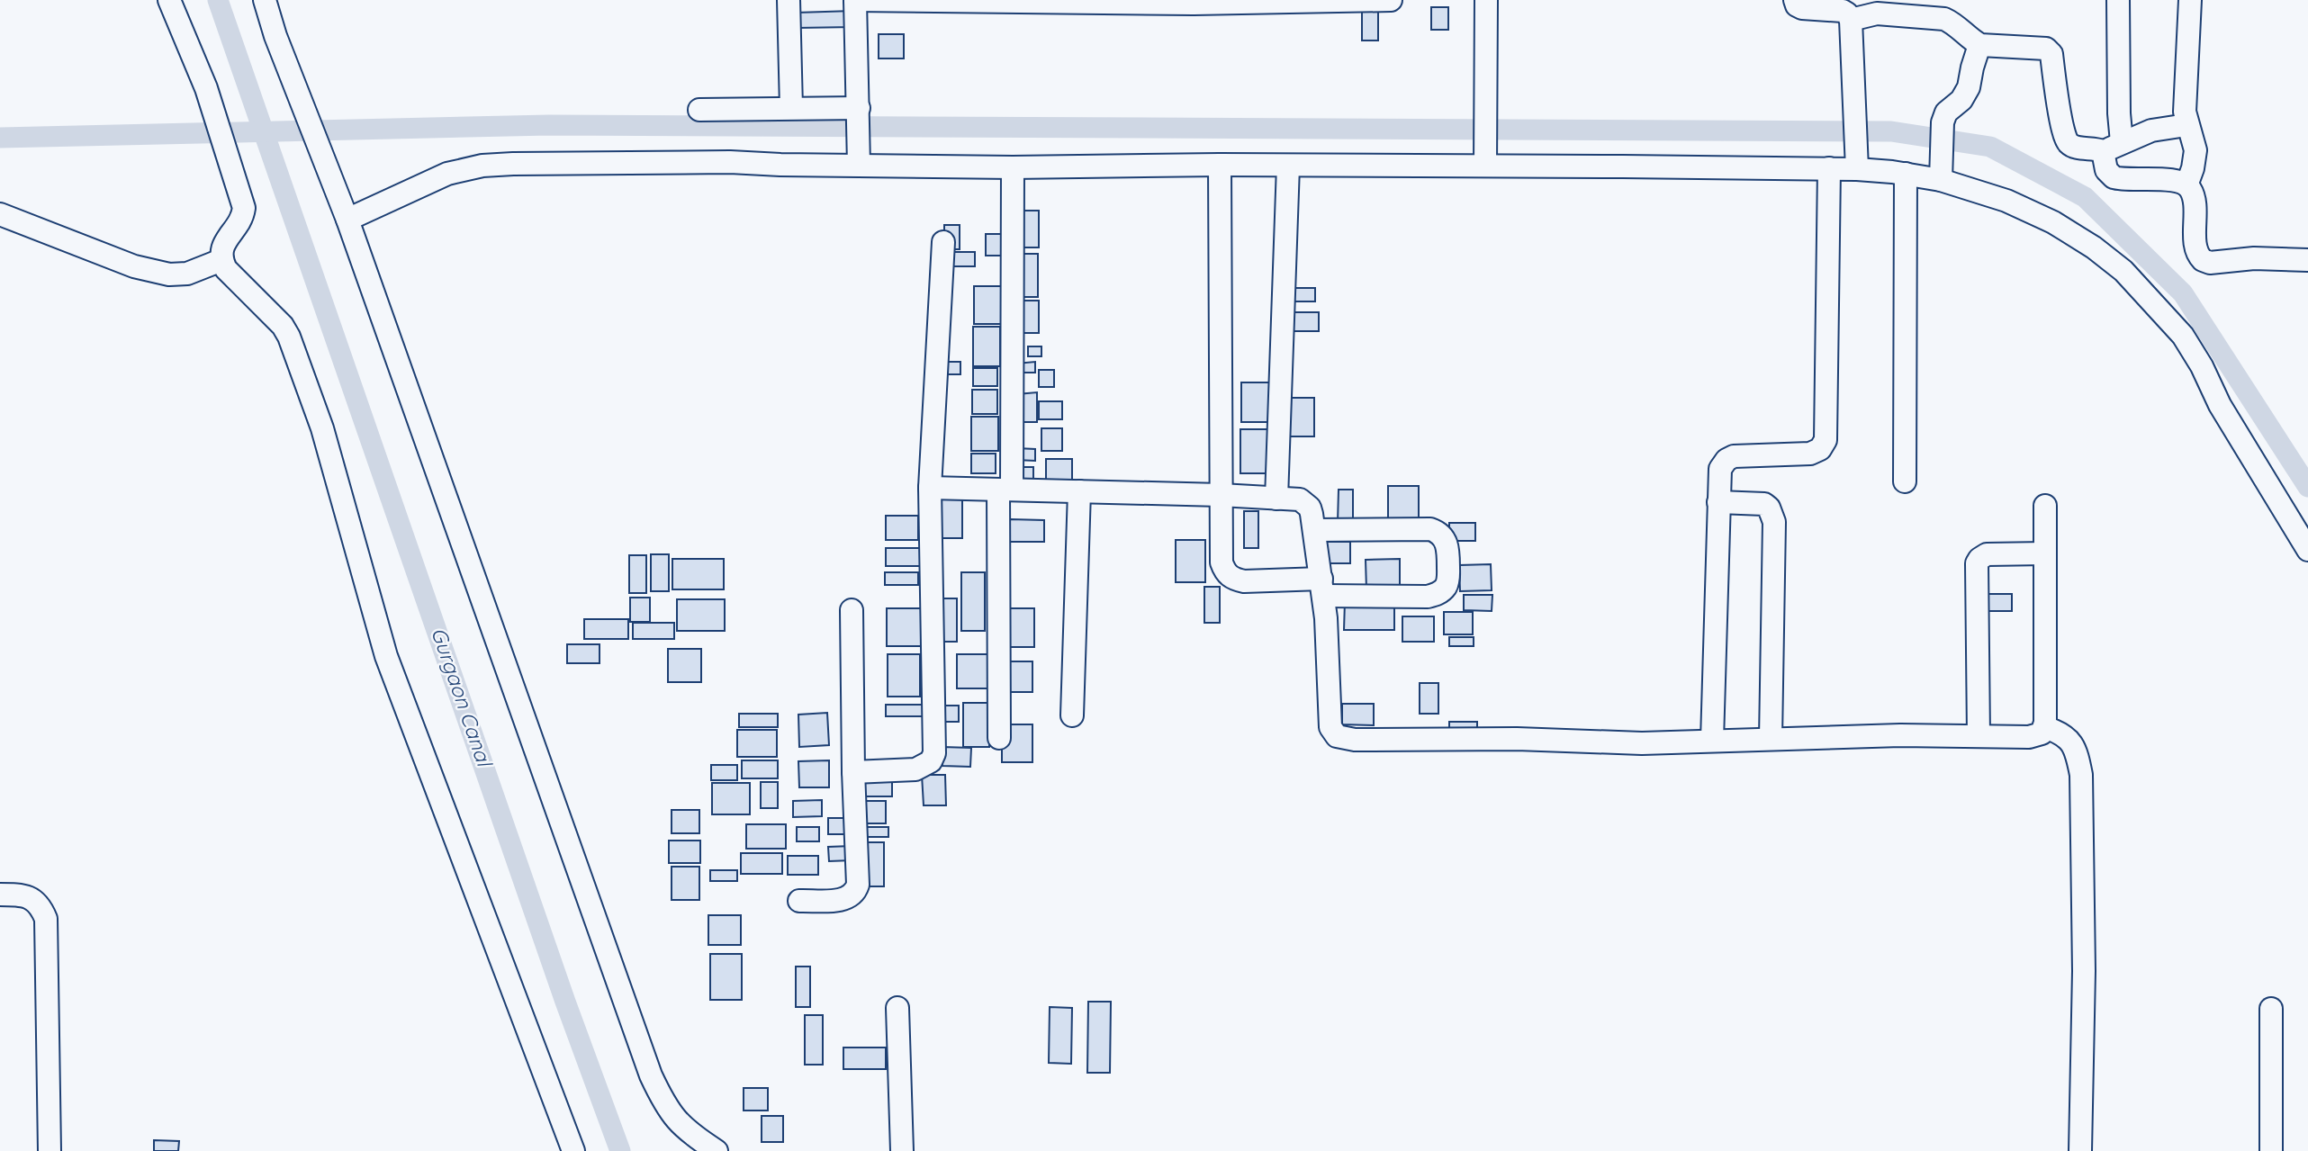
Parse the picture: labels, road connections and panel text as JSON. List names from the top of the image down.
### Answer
{
  "water": ["Gurgaon Canal"]
}
